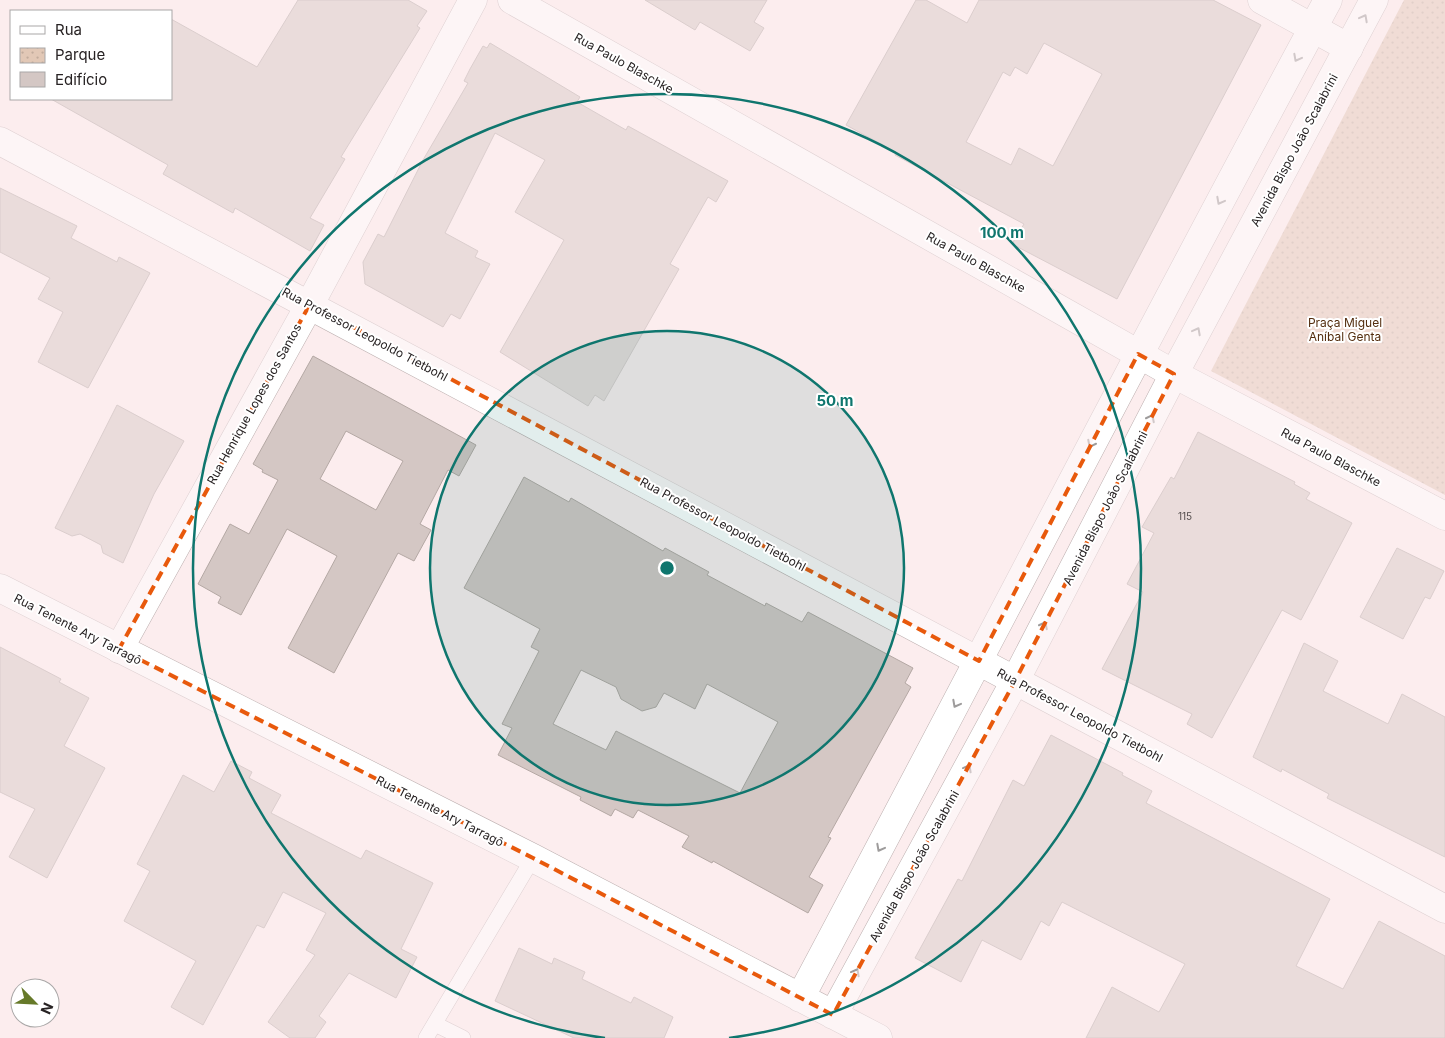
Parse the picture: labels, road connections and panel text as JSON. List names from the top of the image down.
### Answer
{
  "streets": {
    "street": [
      "Rua Paulo Blaschke",
      "Avenida Bispo João Scalabrini",
      "Rua Professor Leopoldo Tietbohl",
      "Rua Henrique Lopes dos Santos",
      "Rua Tenente Ary Tarragô"
    ]
  },
  "crossings": [
    ["Rua Paulo Blaschke", "Avenida Bispo João Scalabrini"],
    ["Avenida Bispo João Scalabrini", "Rua Professor Leopoldo Tietbohl"],
    ["Avenida Bispo João Scalabrini", "Rua Tenente Ary Tarragô"],
    ["Rua Professor Leopoldo Tietbohl", "Rua Henrique Lopes dos Santos"],
    ["Rua Henrique Lopes dos Santos", "Rua Tenente Ary Tarragô"]
  ],
  "parks": ["Praça Miguel Aníbal Genta"],
  "house_numbers": ["115"],
  "legend": ["Rua", "Parque", "Edifício"],
  "north": "bottom right",
  "rings": ["100 m", "50 m"]
}
